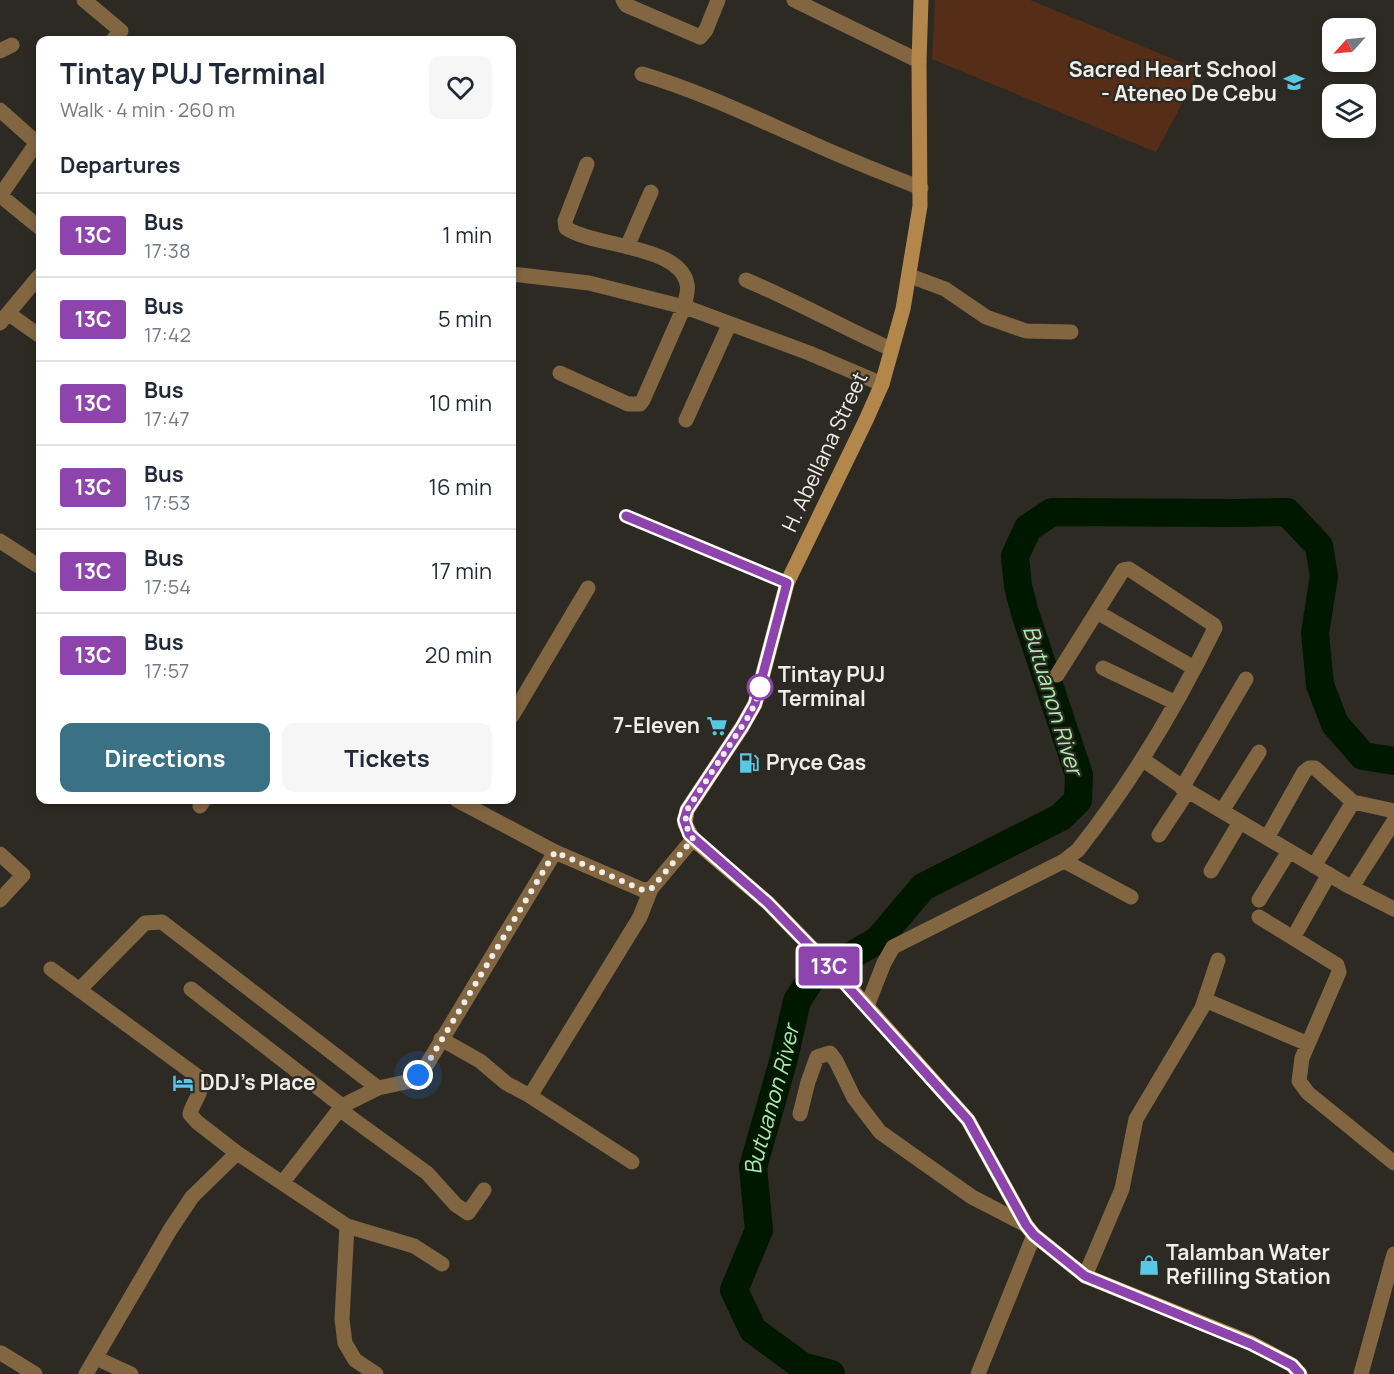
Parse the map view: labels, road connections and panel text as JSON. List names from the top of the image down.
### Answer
{
  "streets": {
    "main road": ["H. Abellana Street"]
  },
  "water": ["Butuanon River"],
  "places": {
    "school or university": ["Sacred Heart School - Ateneo De Cebu"],
    "other": ["Tintay PUJ Terminal"],
    "supermarket": ["7-Eleven"],
    "fuel station": ["Pryce Gas"],
    "hotel": ["DDJ’s Place"],
    "shop": ["Talamban Water Refilling Station"]
  },
  "lines": ["bus line 13C"],
  "north": "bottom left",
  "page": {
    "on_map": "13C",
    "heading": [
      ["Tintay PUJ Terminal", "Walk · 4 min · 260 m"],
      "Departures"
    ],
    "list": [
      {
        "mark": "13C",
        "name": "Bus",
        "note": "17:38",
        "value": "1 min"
      },
      {
        "mark": "13C",
        "name": "Bus",
        "note": "17:42",
        "value": "5 min"
      },
      {
        "mark": "13C",
        "name": "Bus",
        "note": "17:47",
        "value": "10 min"
      },
      {
        "mark": "13C",
        "name": "Bus",
        "note": "17:53",
        "value": "16 min"
      },
      {
        "mark": "13C",
        "name": "Bus",
        "note": "17:54",
        "value": "17 min"
      },
      {
        "mark": "13C",
        "name": "Bus",
        "note": "17:57",
        "value": "20 min"
      }
    ],
    "buttons": ["Directions", "Tickets"]
  }
}
